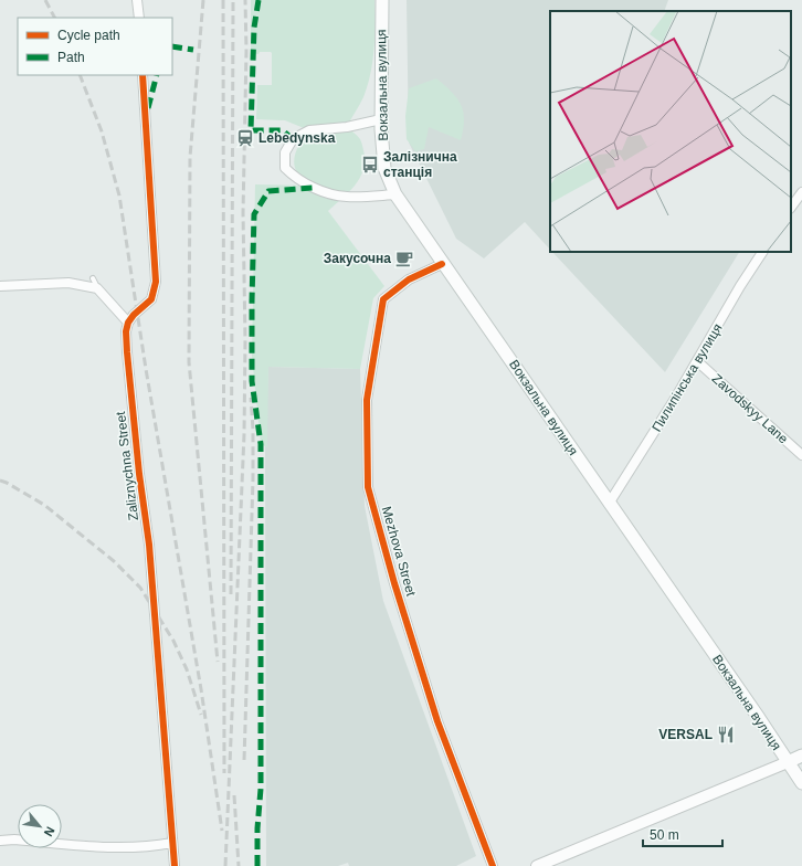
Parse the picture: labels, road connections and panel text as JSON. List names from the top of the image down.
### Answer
{
  "streets": {
    "main road": ["Вокзальна вулиця"],
    "street": [
      "Пилипінська вулиця",
      "Zavodskyy Lane",
      "Zaliznychna Street",
      "Mezhova Street"
    ]
  },
  "crossings": [
    ["Вокзальна вулиця", "Пилипінська вулиця"],
    ["Вокзальна вулиця", "Mezhova Street"],
    ["Пилипінська вулиця", "Zavodskyy Lane"]
  ],
  "places": {
    "station": ["Lebedynska"],
    "bus stop": ["Залізнична станція"],
    "cafe": ["Закусочна"],
    "restaurant": ["VERSAL"]
  },
  "legend": ["Cycle path", "Path"],
  "scale_bar": "50 m",
  "north": "bottom right"
}
